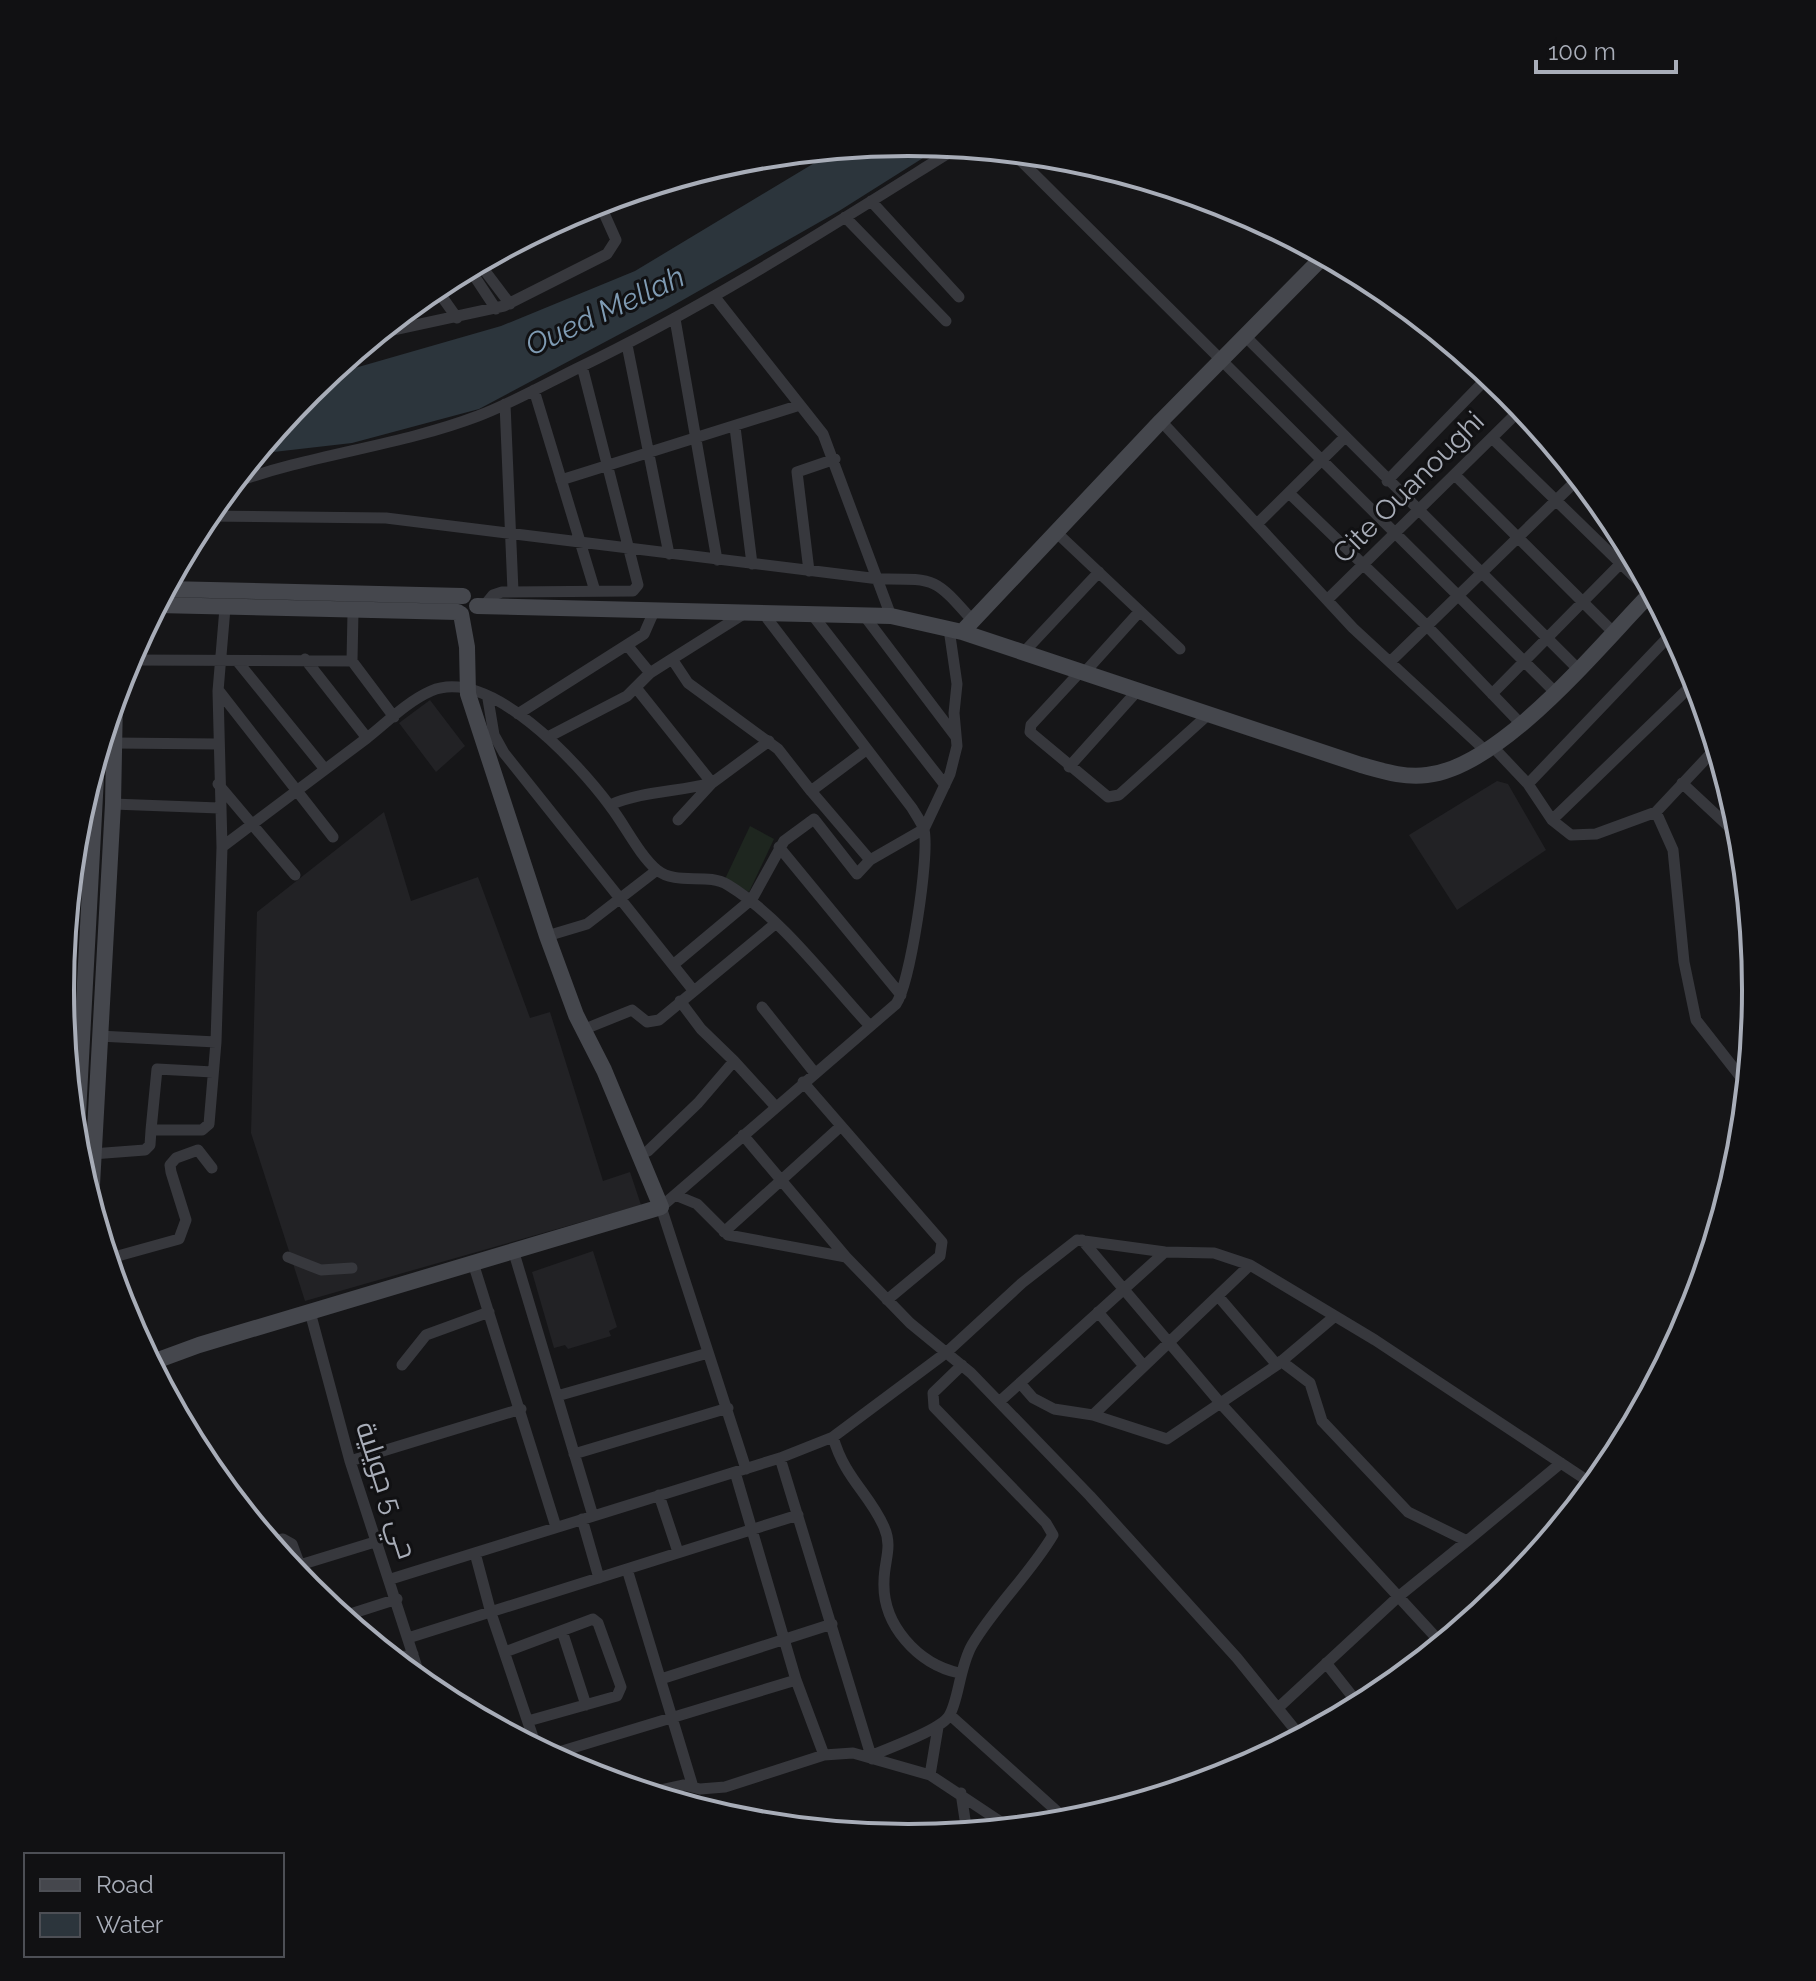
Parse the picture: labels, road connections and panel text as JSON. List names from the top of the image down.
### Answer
{
  "streets": {
    "street": ["Cite Ouanoughi", "حي 5 جويلية"]
  },
  "water": ["Oued Mellah"],
  "legend": ["Road", "Water"],
  "scale_bar": "100 m"
}
